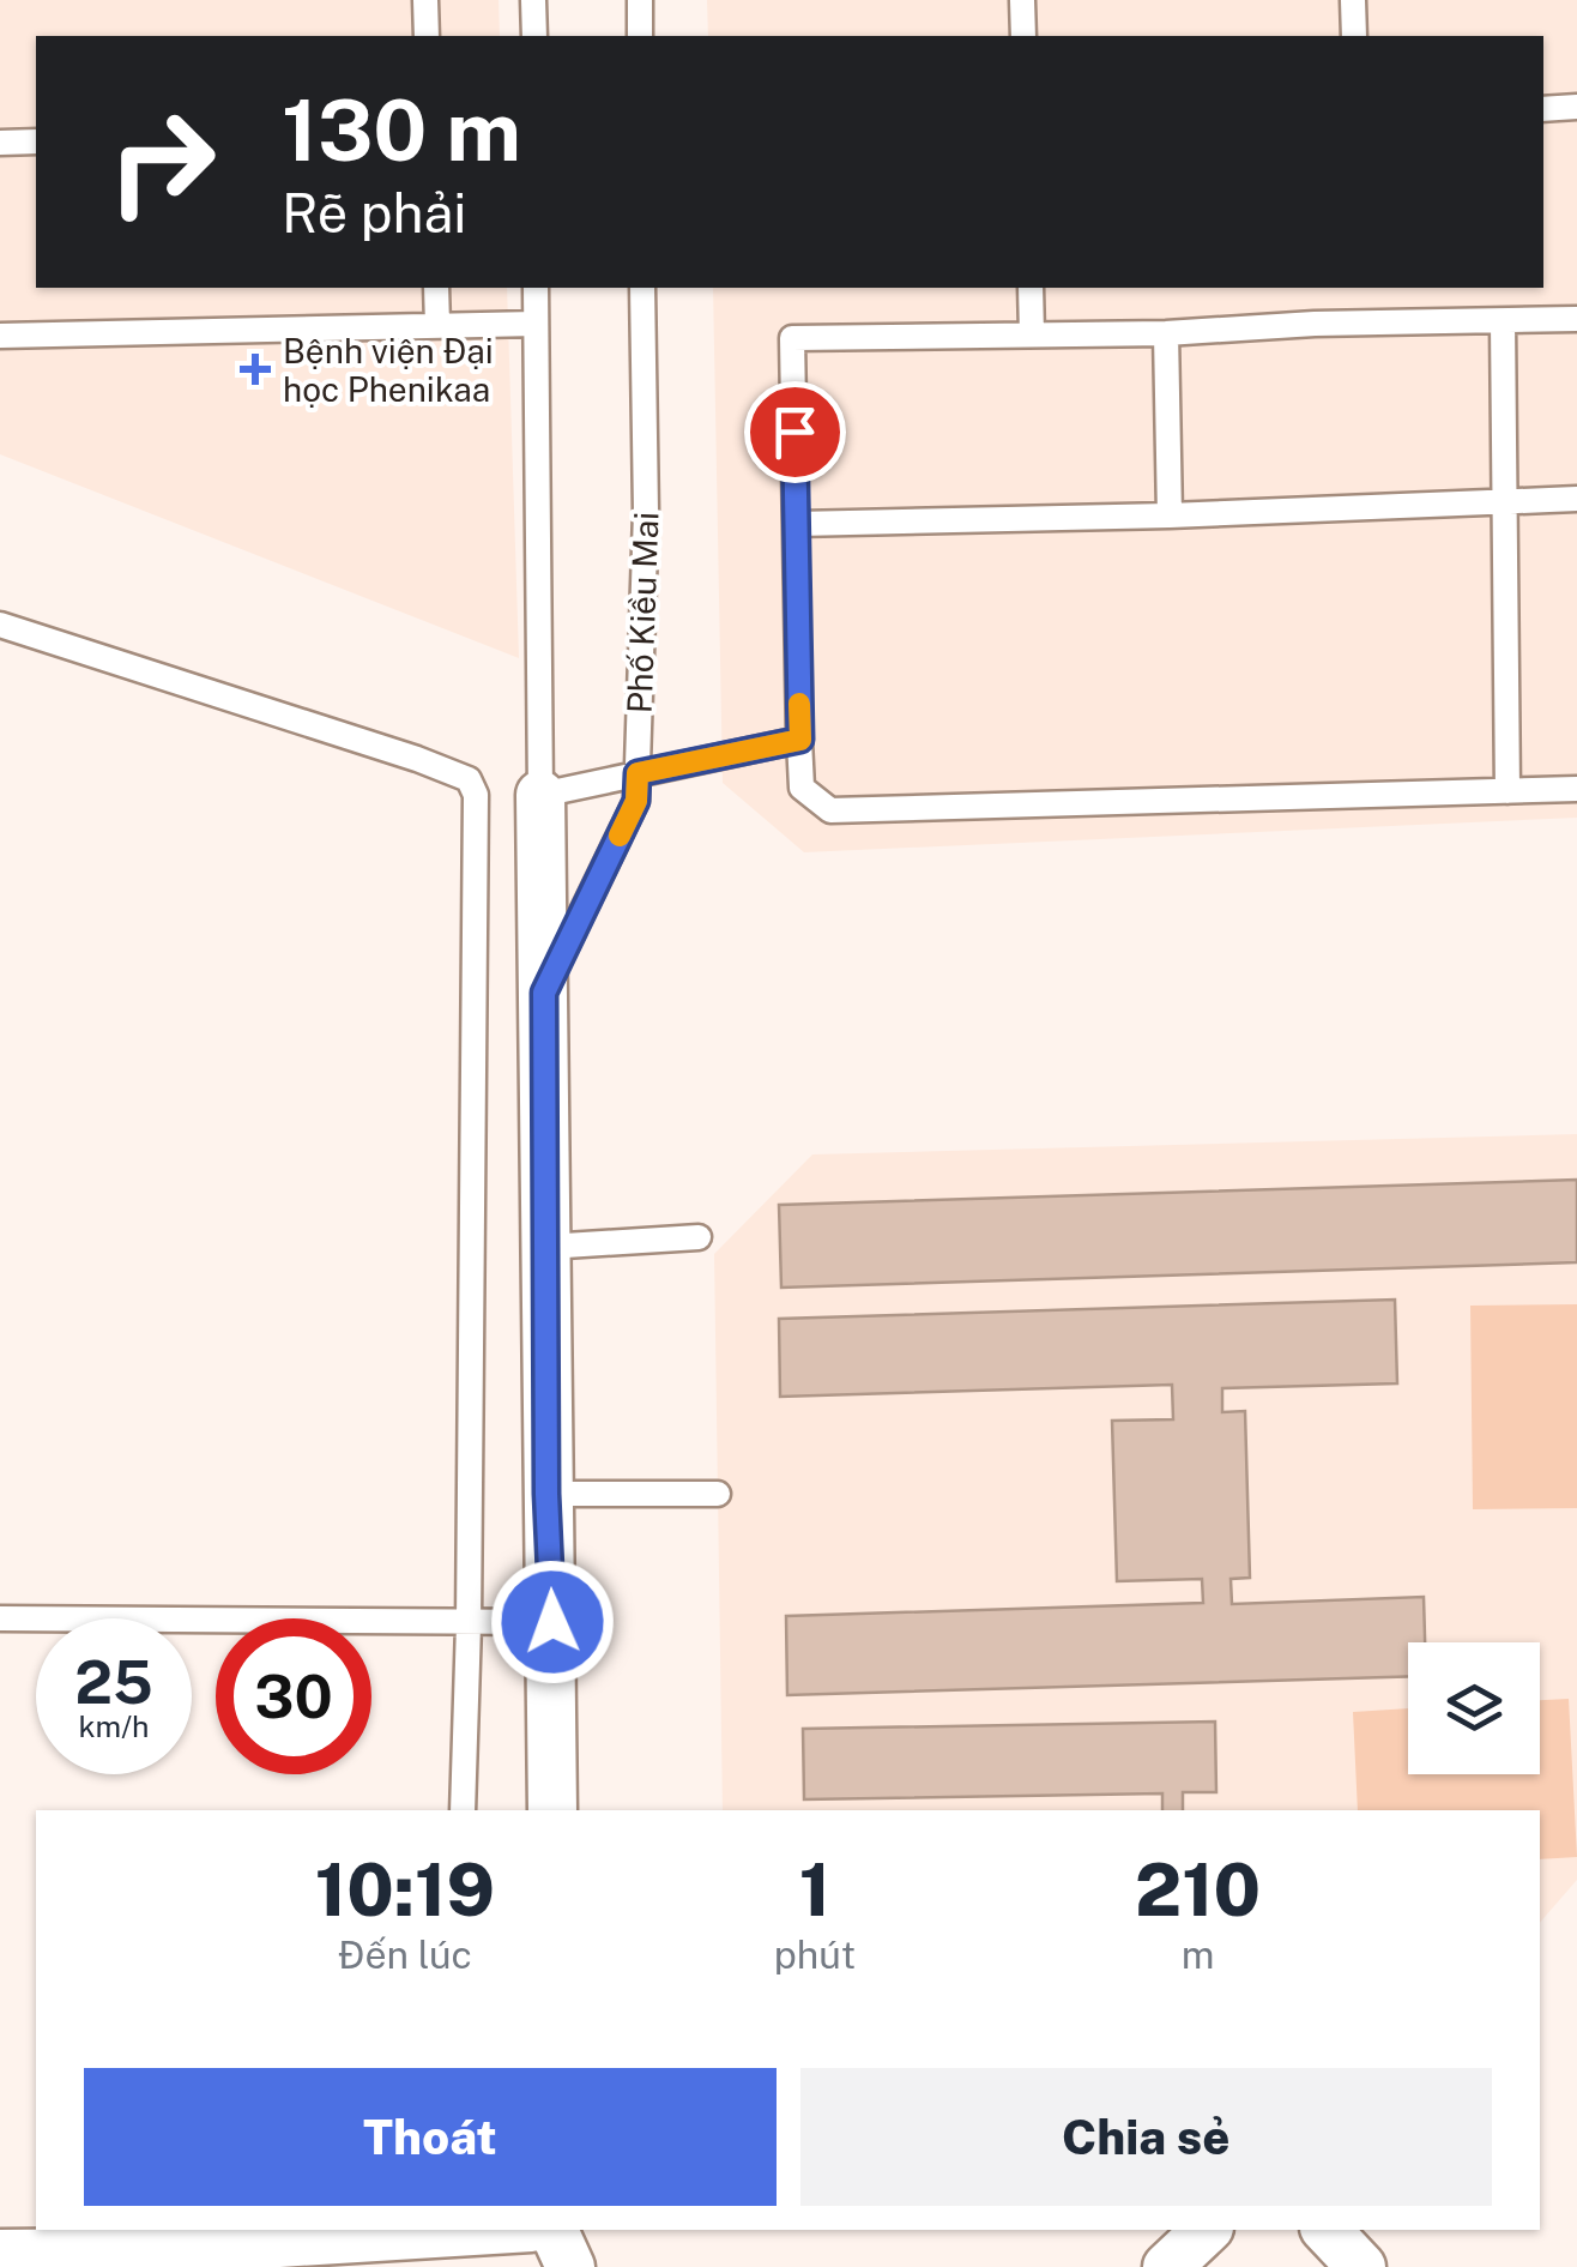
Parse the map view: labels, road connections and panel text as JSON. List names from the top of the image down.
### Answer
{
  "streets": {
    "street": ["Phố Kiều Mai"]
  },
  "places": {
    "health": ["Bệnh viện Đại học Phenikaa"]
  },
  "page": {
    "turn": ["130 m", "Rẽ phải"],
    "speed": "25 km/h",
    "limit": "30",
    "eta": [
      "10:19",
      "Đến lúc",
      "1",
      "phút",
      "210",
      "m"
    ],
    "buttons": ["Thoát", "Chia sẻ"]
  }
}
